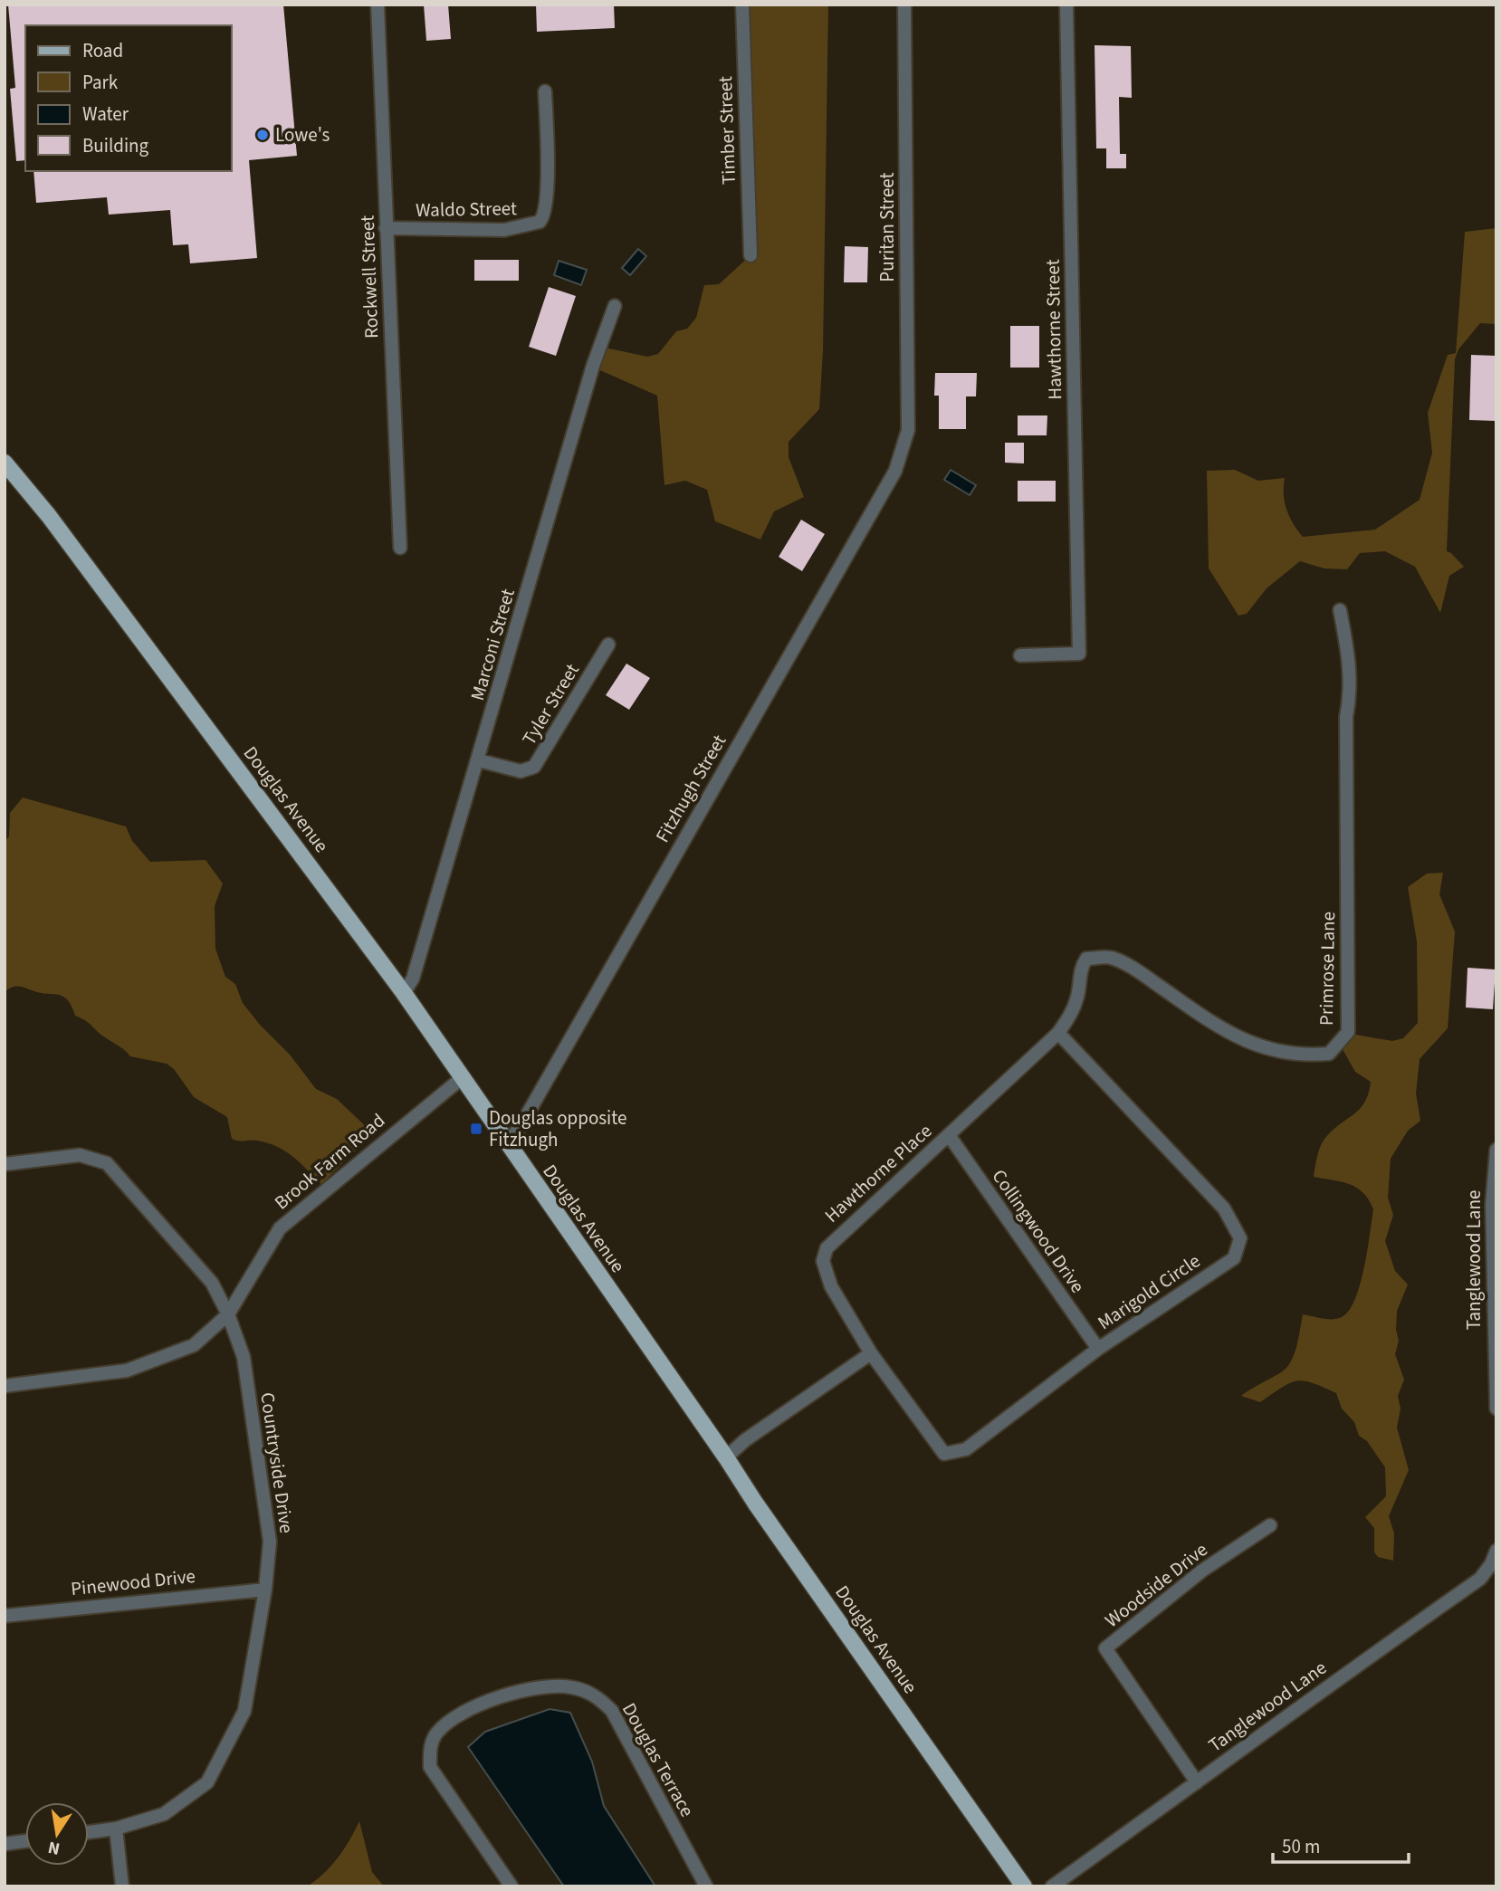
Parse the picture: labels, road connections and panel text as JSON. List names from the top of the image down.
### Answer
{
  "streets": {
    "main road": ["Douglas Avenue"],
    "street": [
      "Timber Street",
      "Waldo Street",
      "Puritan Street",
      "Rockwell Street",
      "Hawthorne Street",
      "Marconi Street",
      "Tyler Street",
      "Fitzhugh Street",
      "Primrose Lane",
      "Brook Farm Road",
      "Hawthorne Place",
      "Collingwood Drive",
      "Tanglewood Lane",
      "Marigold Circle",
      "Countryside Drive",
      "Pinewood Drive",
      "Woodside Drive",
      "Douglas Terrace"
    ]
  },
  "crossings": [
    ["Waldo Street", "Rockwell Street"],
    ["Puritan Street", "Fitzhugh Street"],
    ["Marconi Street", "Tyler Street"],
    ["Marconi Street", "Douglas Avenue"],
    ["Fitzhugh Street", "Douglas Avenue"],
    ["Douglas Avenue", "Brook Farm Road"],
    ["Primrose Lane", "Hawthorne Place"],
    ["Brook Farm Road", "Countryside Drive"],
    ["Hawthorne Place", "Collingwood Drive"],
    ["Hawthorne Place", "Marigold Circle"],
    ["Collingwood Drive", "Marigold Circle"],
    ["Tanglewood Lane", "Woodside Drive"],
    ["Countryside Drive", "Pinewood Drive"]
  ],
  "places": {
    "other": ["Lowe's"],
    "transit": ["Douglas opposite Fitzhugh"]
  },
  "legend": [
    "Road",
    "Park",
    "Water",
    "Building"
  ],
  "scale_bar": "50 m",
  "north": "bottom"
}
